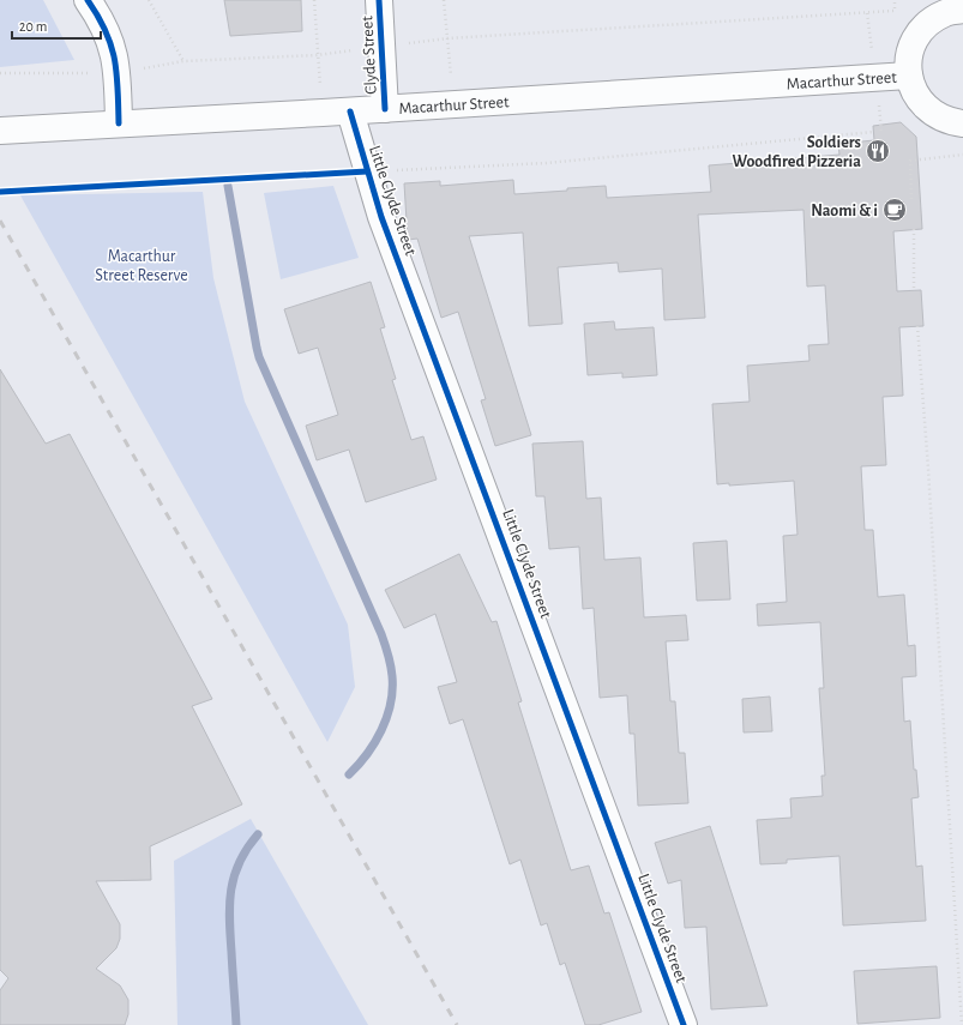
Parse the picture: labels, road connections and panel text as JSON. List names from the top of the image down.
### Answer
{
  "streets": {
    "street": ["Clyde Street", "Macarthur Street", "Little Clyde Street"]
  },
  "crossings": [
    ["Clyde Street", "Macarthur Street"],
    ["Macarthur Street", "Little Clyde Street"]
  ],
  "parks": ["Macarthur Street Reserve"],
  "places": {
    "restaurant": ["Soldiers Woodfired Pizzeria"],
    "cafe": ["Naomi & i"]
  },
  "scale_bar": "20 m"
}
